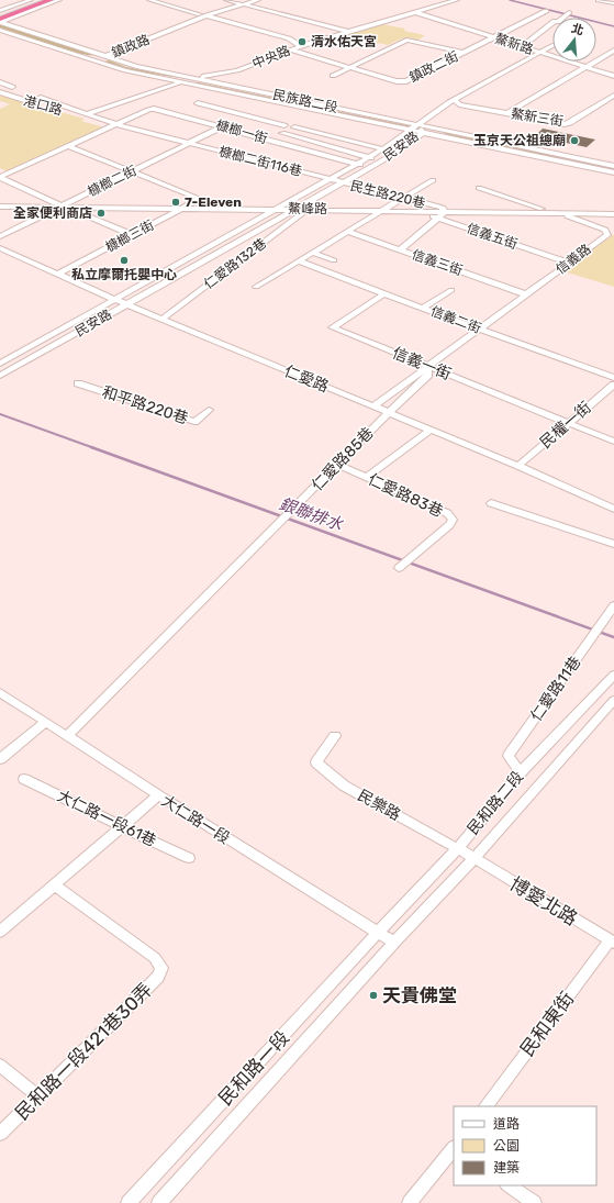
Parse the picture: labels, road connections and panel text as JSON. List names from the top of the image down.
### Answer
{
  "streets": {
    "street": [
      "鰲新路",
      "鎮政路",
      "中央路",
      "鎮政二街",
      "民族路二段",
      "港口路",
      "鰲新三街",
      "槺榔一街",
      "民安路",
      "槺榔二街116巷",
      "槺榔二街",
      "民生路220巷",
      "鰲峰路",
      "槺榔三街",
      "信義五街",
      "信義路",
      "信義三街",
      "仁愛路132巷",
      "信義二街",
      "信義一街",
      "仁愛路",
      "和平路220巷",
      "民權一街",
      "仁愛路85巷",
      "仁愛路83巷",
      "仁愛路11巷",
      "民和路二段",
      "民樂路",
      "大仁路一段61巷",
      "大仁路一段",
      "博愛北路",
      "民和東街",
      "民和路一段421巷30弄",
      "民和路一段"
    ]
  },
  "crossings": [
    ["鰲新路", "中央路"],
    ["鰲新路", "鎮政二街"],
    ["鎮政路", "民族路二段"],
    ["中央路", "鎮政二街"],
    ["中央路", "民族路二段"],
    ["中央路", "港口路"],
    ["民族路二段", "民安路"],
    ["槺榔一街", "民安路"],
    ["槺榔一街", "槺榔二街116巷"],
    ["槺榔一街", "槺榔二街"],
    ["民安路", "槺榔二街116巷"],
    ["民安路", "民生路220巷"],
    ["民安路", "鰲峰路"],
    ["民安路", "仁愛路"],
    ["槺榔二街116巷", "槺榔二街"],
    ["槺榔二街116巷", "民生路220巷"],
    ["槺榔二街", "鰲峰路"],
    ["槺榔二街", "槺榔三街"],
    ["民生路220巷", "鰲峰路"],
    ["鰲峰路", "槺榔三街"],
    ["鰲峰路", "信義五街"],
    ["鰲峰路", "信義路"],
    ["鰲峰路", "仁愛路132巷"],
    ["槺榔三街", "仁愛路"],
    ["信義五街", "信義路"],
    ["信義路", "信義三街"],
    ["信義路", "信義二街"],
    ["信義路", "信義一街"],
    ["信義路", "仁愛路"],
    ["信義路", "仁愛路85巷"],
    ["仁愛路132巷", "仁愛路"],
    ["信義二街", "信義一街"],
    ["信義一街", "民權一街"],
    ["仁愛路", "民權一街"],
    ["仁愛路", "仁愛路85巷"],
    ["仁愛路85巷", "仁愛路83巷"],
    ["仁愛路85巷", "大仁路一段"],
    ["仁愛路11巷", "民和路二段"],
    ["民和路二段", "民樂路"],
    ["民和路二段", "大仁路一段"],
    ["民和路二段", "博愛北路"],
    ["民和路二段", "民和路一段"],
    ["民樂路", "博愛北路"],
    ["大仁路一段", "民和路一段"],
    ["博愛北路", "民和東街"]
  ],
  "water": ["銀聯排水"],
  "places": [
    "清水佑天宮",
    "玉京天公祖總廟",
    "7-Eleven",
    "全家便利商店",
    "私立摩爾托嬰中心",
    "天貴佛堂"
  ],
  "legend": ["道路", "公園", "建築"],
  "north": "top"
}
